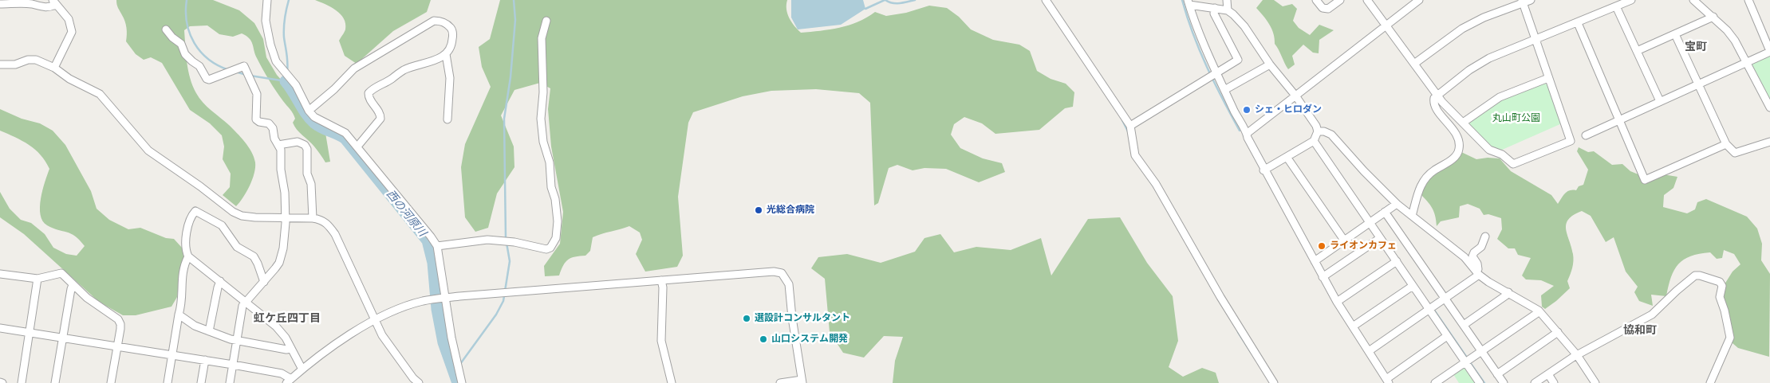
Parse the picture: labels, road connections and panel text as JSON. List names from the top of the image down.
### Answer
{
  "districts": ["宝町", "虹ケ丘四丁目", "協和町"],
  "water": ["西の河原川"],
  "parks": ["丸山町公園"],
  "places": [
    "シェ・ヒロダン",
    "光総合病院",
    "ライオンカフェ",
    "選設計コンサルタント",
    "山口システム開発"
  ]
}
